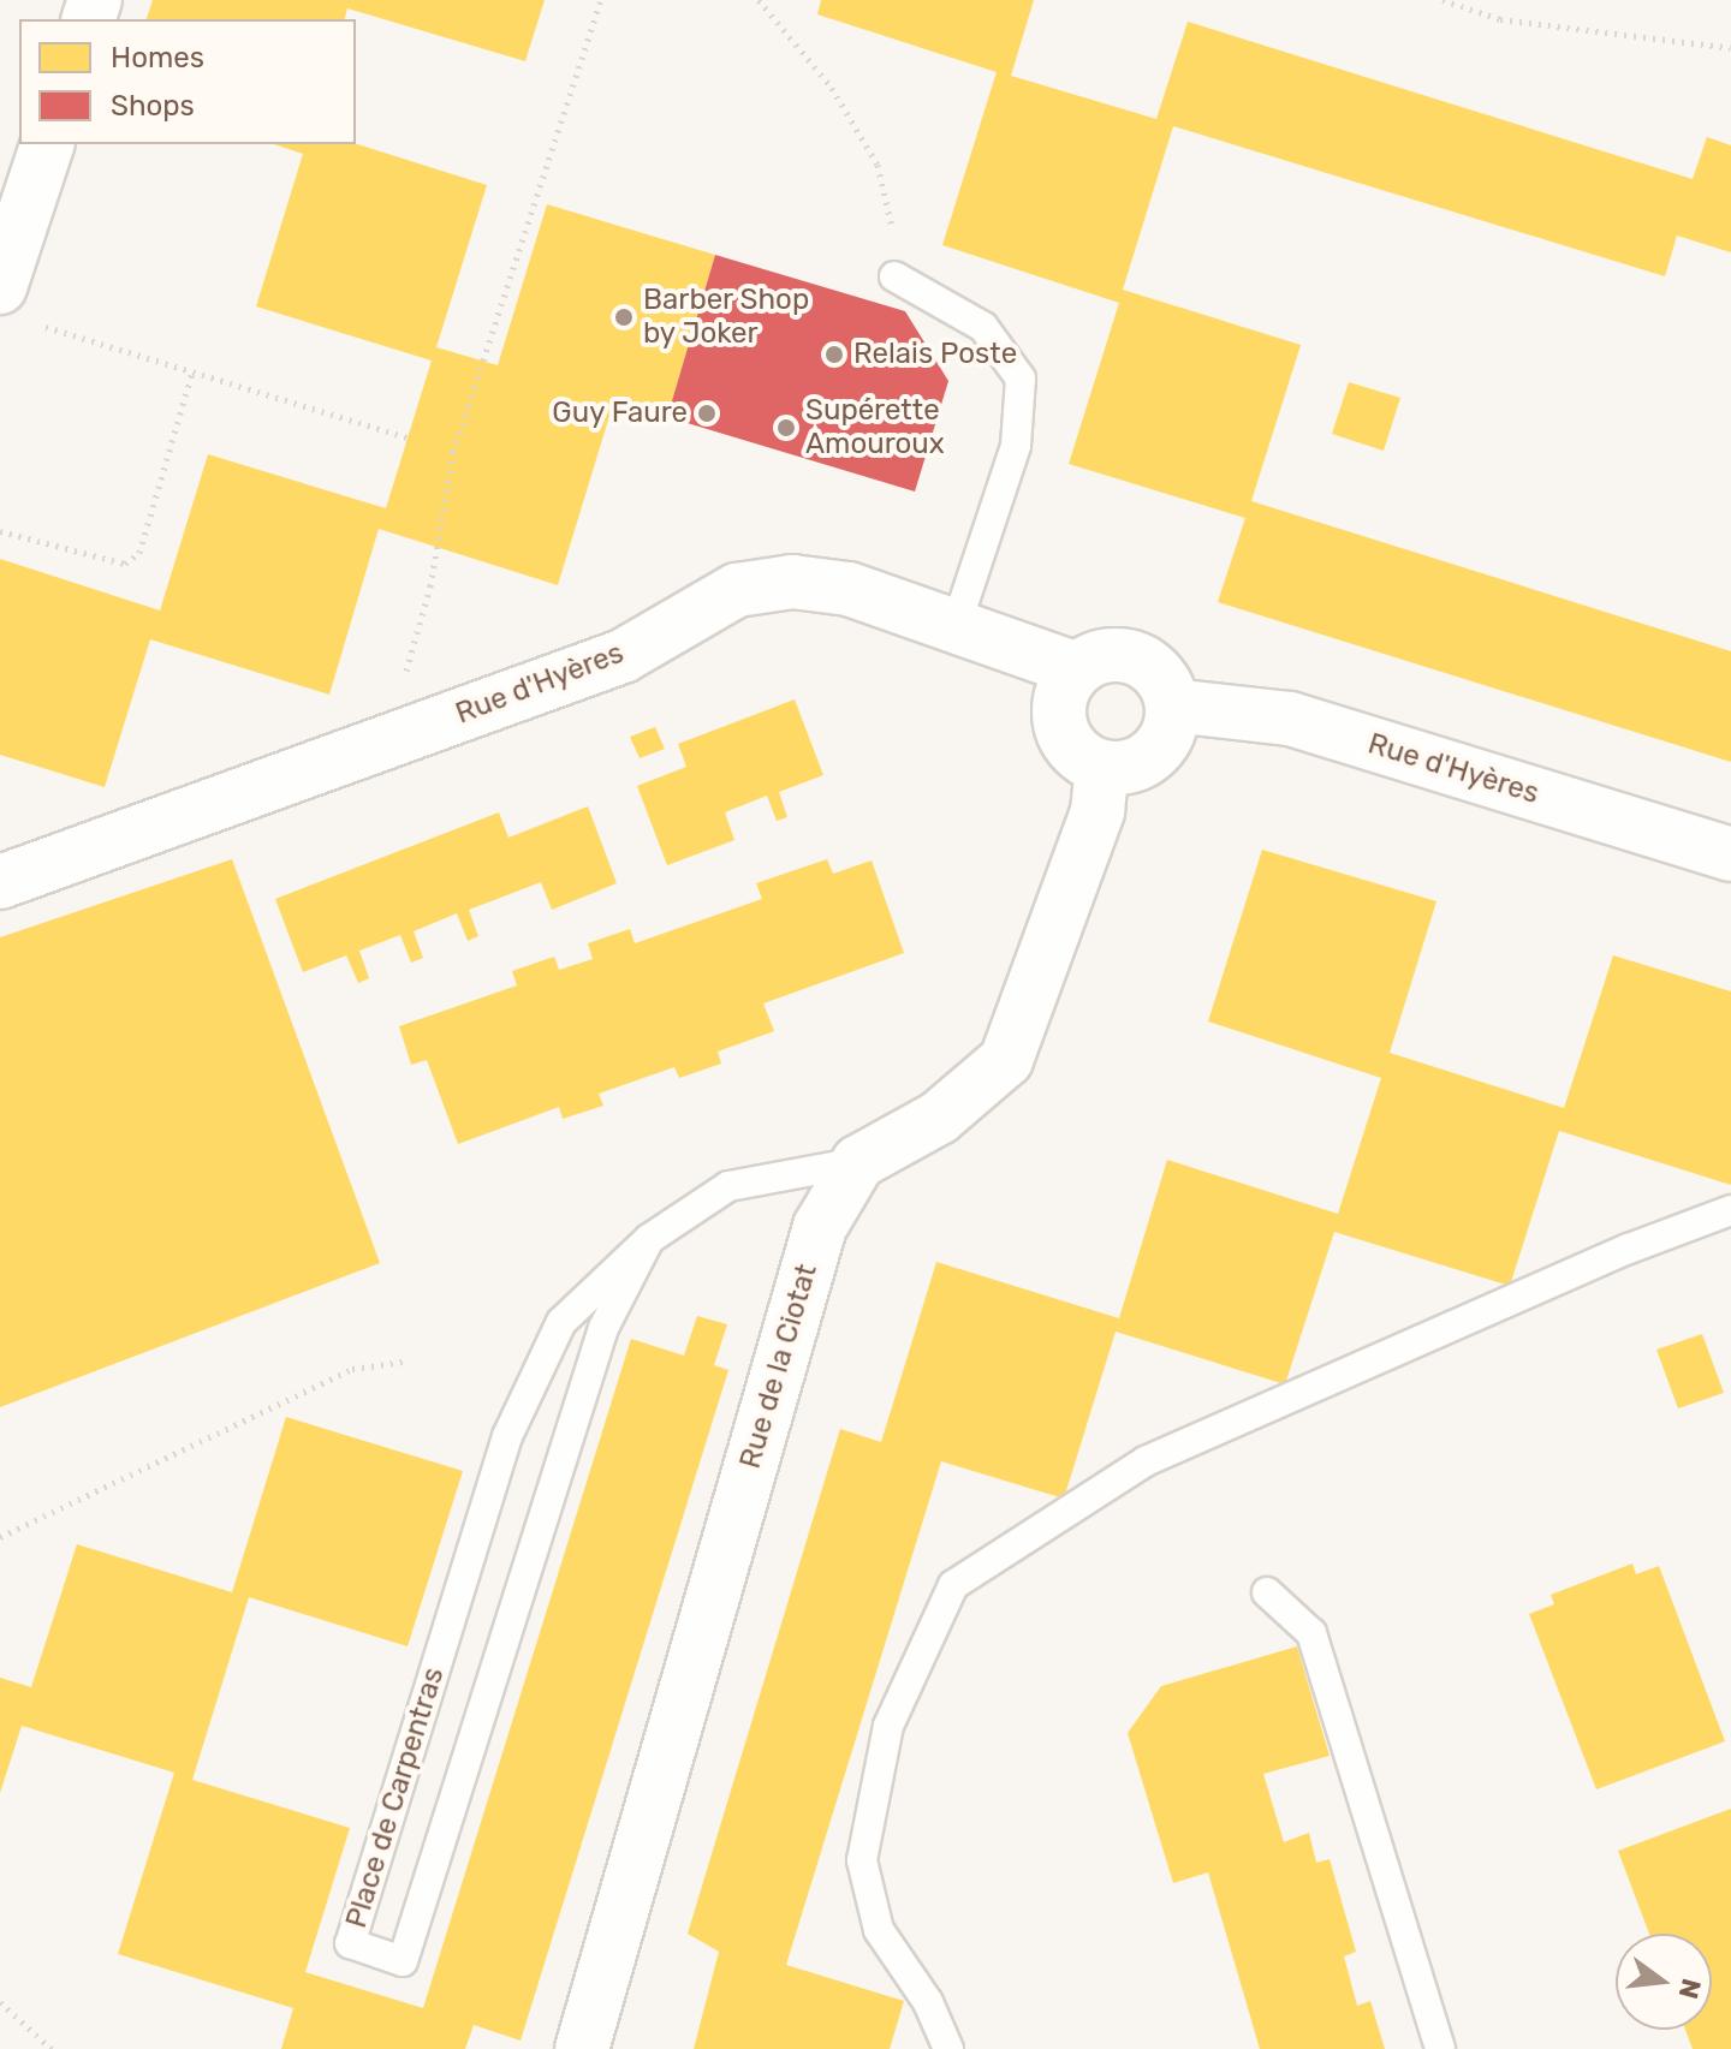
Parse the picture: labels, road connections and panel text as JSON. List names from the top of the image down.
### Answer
{
  "streets": {
    "street": ["Rue d'Hyères", "Rue de la Ciotat"],
    "lane": ["Place de Carpentras"]
  },
  "crossings": [
    ["Rue de la Ciotat", "Place de Carpentras"]
  ],
  "places": [
    "Barber Shop by Joker",
    "Relais Poste",
    "Guy Faure",
    "Supérette Amouroux"
  ],
  "legend": ["Homes", "Shops"],
  "north": "right"
}
